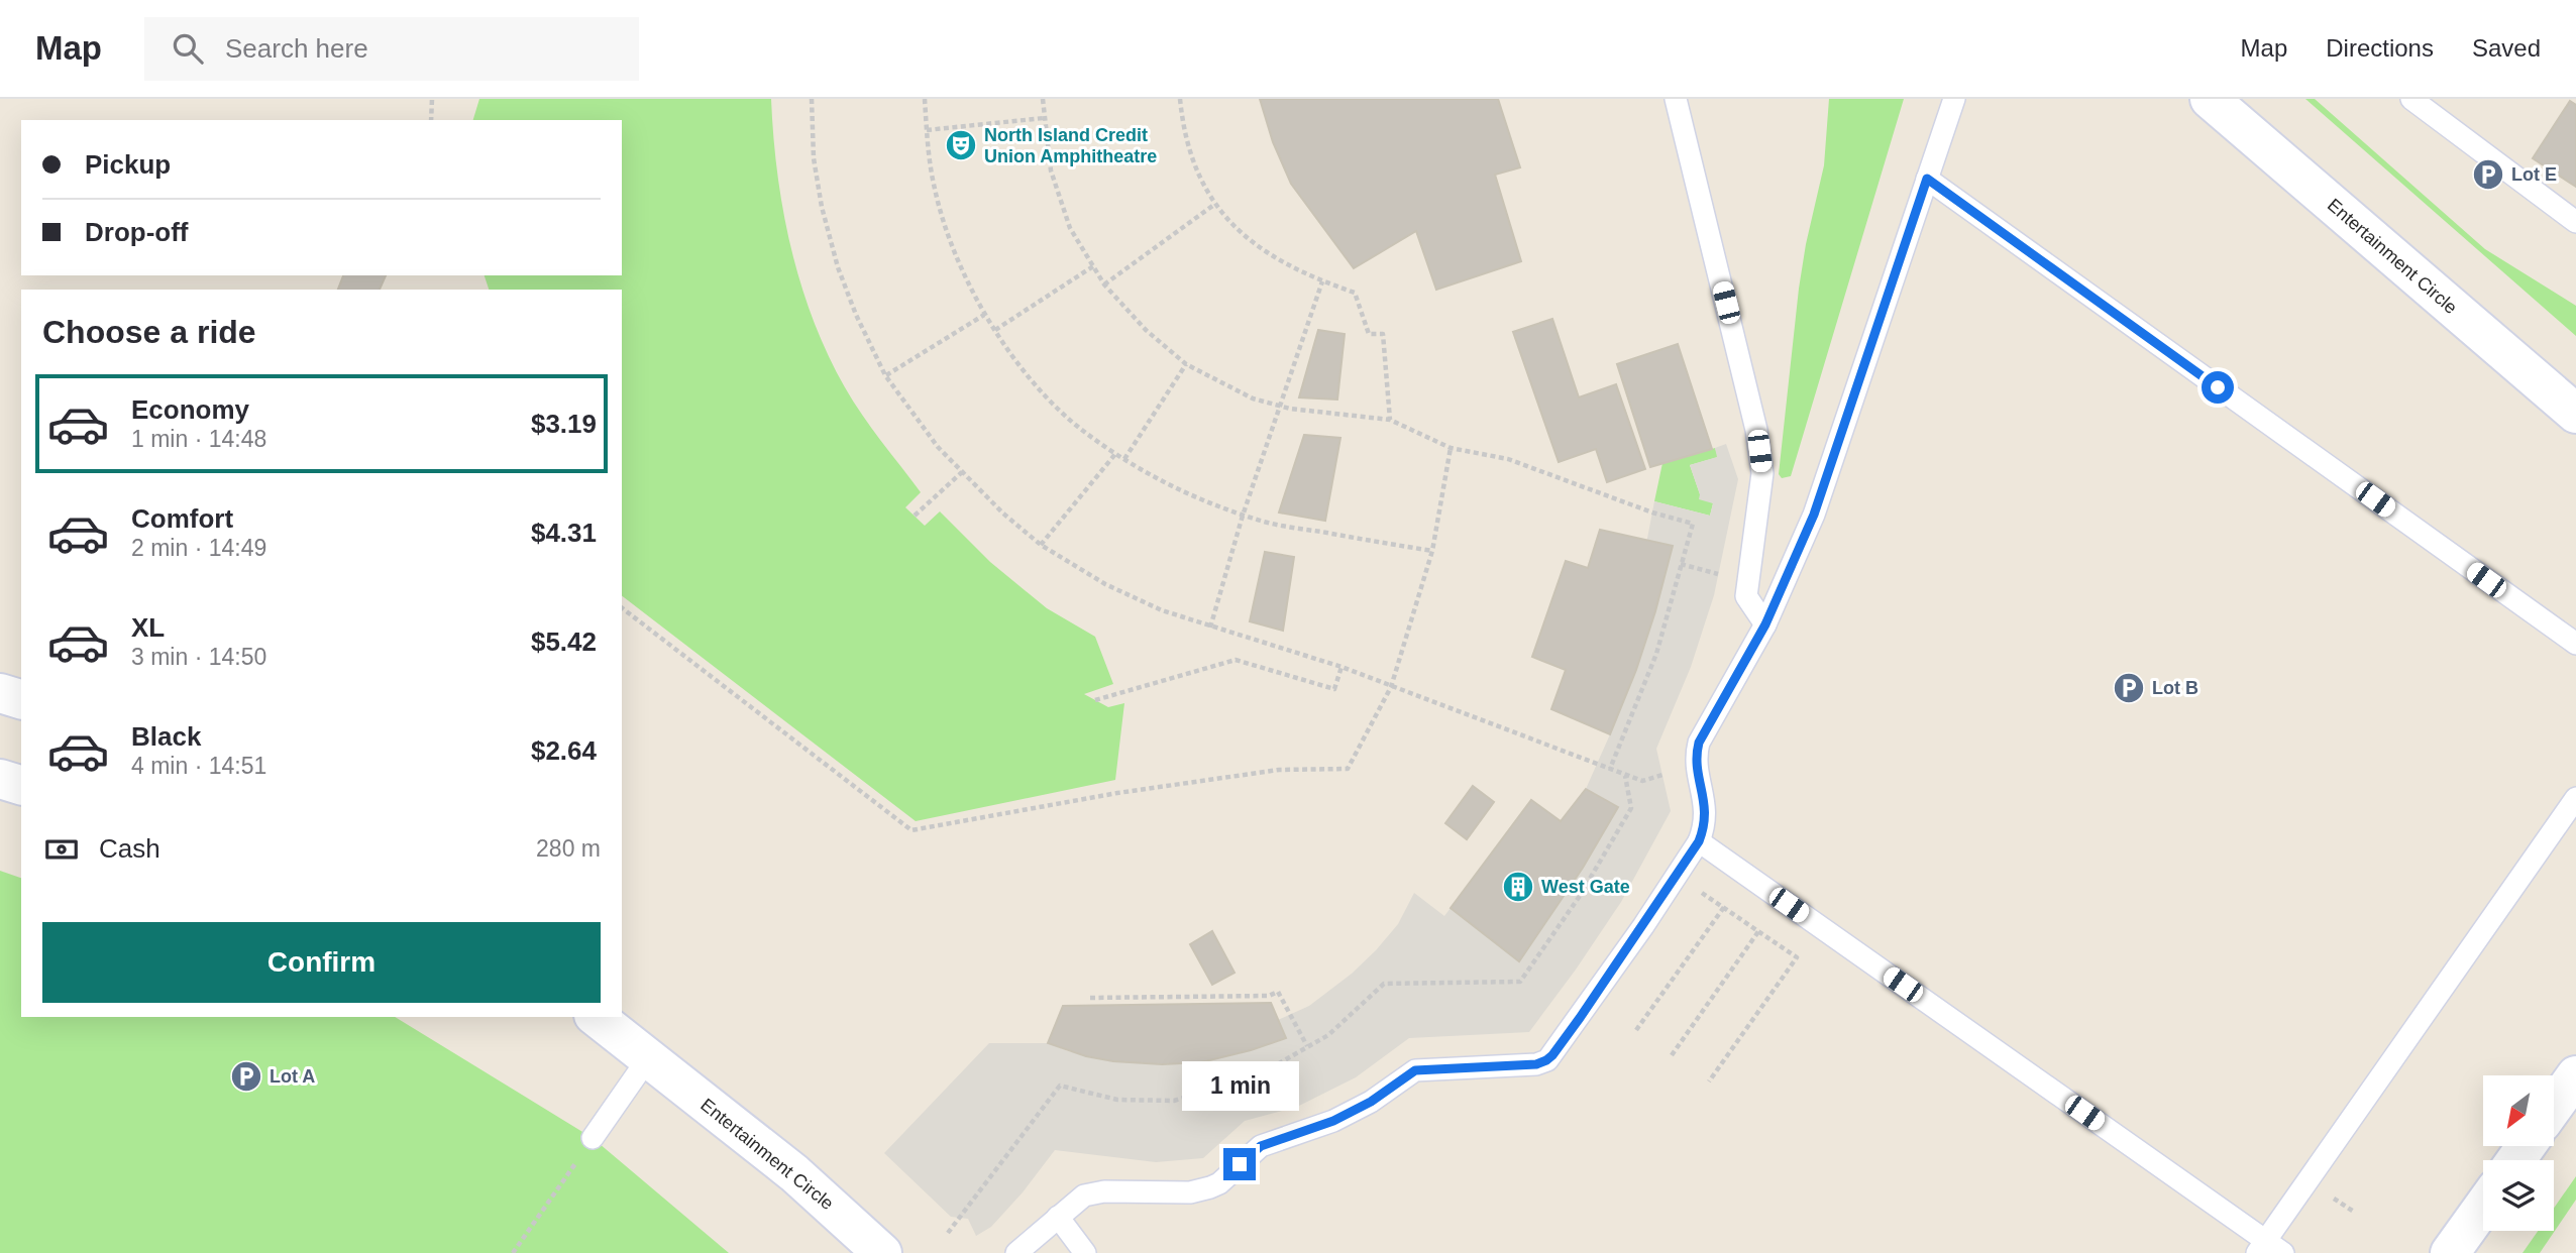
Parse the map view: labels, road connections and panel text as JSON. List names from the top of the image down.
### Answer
{
  "streets": {
    "street": ["Entertainment Circle"]
  },
  "places": {
    "theatre": ["North Island Credit Union Amphitheatre"],
    "parking": ["Lot E", "Lot B", "Lot A"],
    "building": ["West Gate"]
  },
  "north": "bottom left",
  "page": {
    "header": "Map",
    "search": "Search here",
    "nav": ["Map", "Directions", "Saved"],
    "banner": ["Pickup", "Drop-off"],
    "heading": "Choose a ride",
    "list": [
      {
        "name": "Economy",
        "note": "1 min · 14:48",
        "value": "$3.19"
      },
      {
        "name": "Comfort",
        "note": "2 min · 14:49",
        "value": "$4.31"
      },
      {
        "name": "XL",
        "note": "3 min · 14:50",
        "value": "$5.42"
      },
      {
        "name": "Black",
        "note": "4 min · 14:51",
        "value": "$2.64"
      }
    ],
    "pay": ["Cash", "280 m"],
    "buttons": "Confirm",
    "bubble": "1 min"
  }
}
